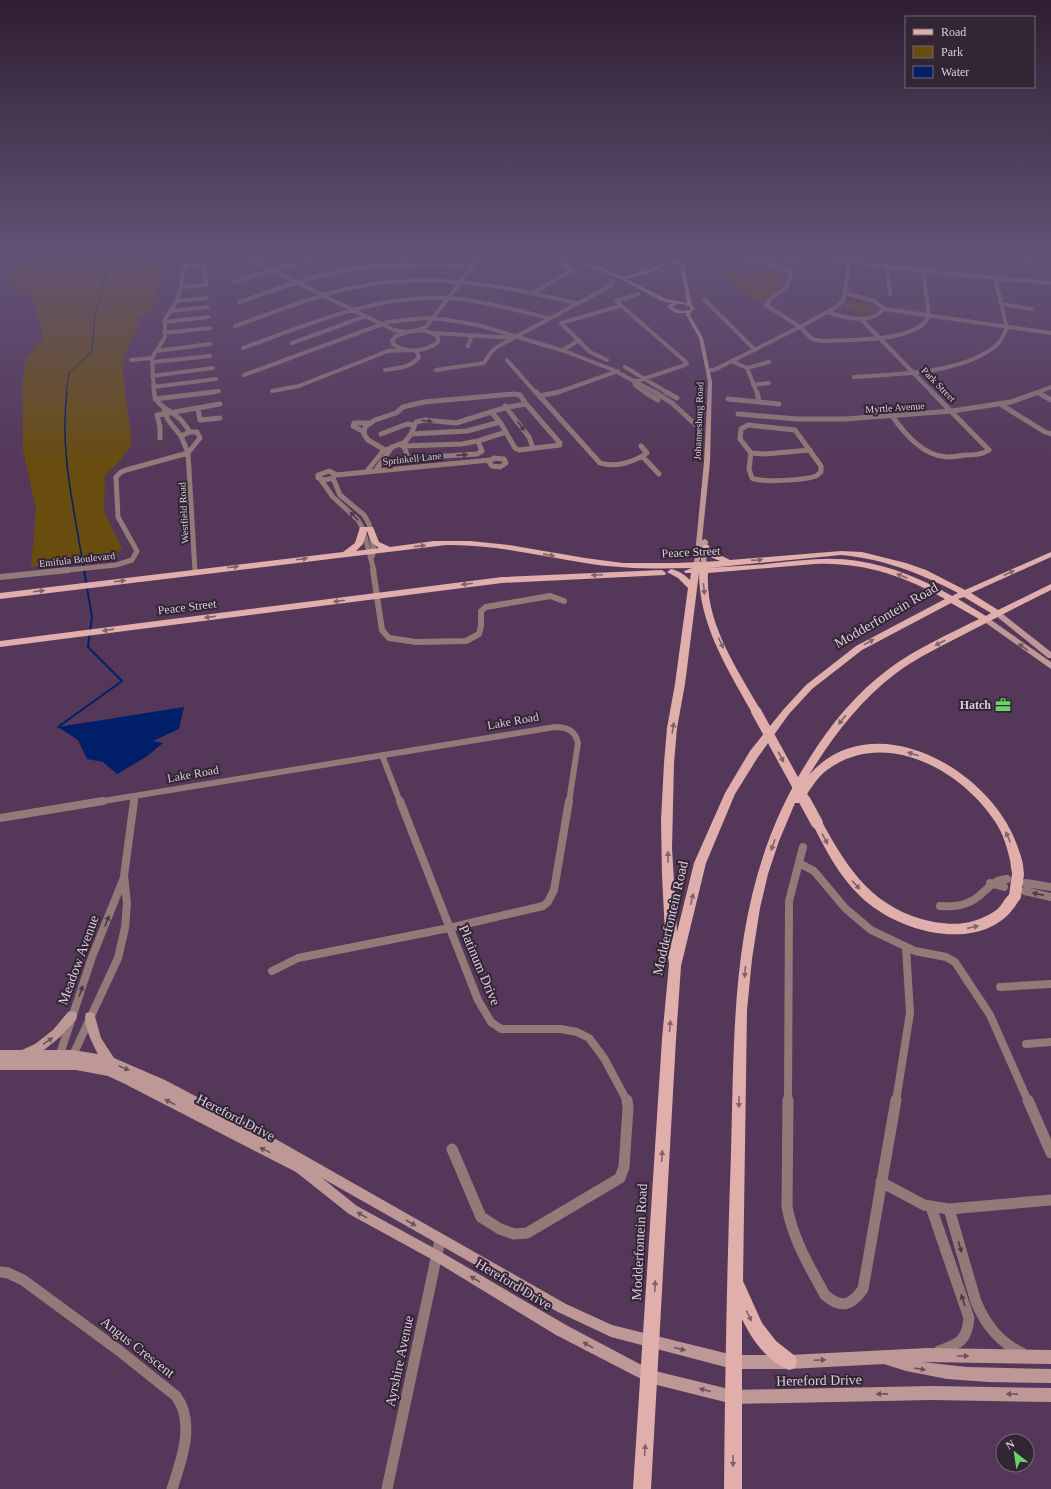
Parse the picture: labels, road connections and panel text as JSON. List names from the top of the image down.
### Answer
{
  "streets": {
    "main road": ["Peace Street", "Modderfontein Road"],
    "street": [
      "Park Street",
      "Myrtle Avenue",
      "Johannesburg Road",
      "Sprinkell Lane",
      "Westfield Road",
      "Emifula Boulevard",
      "Lake Road",
      "Meadow Avenue",
      "Platinum Drive",
      "Hereford Drive",
      "Angus Crescent",
      "Ayrshire Avenue"
    ]
  },
  "crossings": [
    ["Park Street", "Myrtle Avenue"],
    ["Johannesburg Road", "Peace Street"],
    ["Westfield Road", "Peace Street"],
    ["Westfield Road", "Emifula Boulevard"],
    ["Peace Street", "Modderfontein Road"],
    ["Modderfontein Road", "Hereford Drive"],
    ["Lake Road", "Meadow Avenue"],
    ["Lake Road", "Platinum Drive"],
    ["Meadow Avenue", "Hereford Drive"],
    ["Hereford Drive", "Ayrshire Avenue"]
  ],
  "places": {
    "office": ["Hatch"]
  },
  "legend": ["Road", "Park", "Water"],
  "north": "top left"
}
